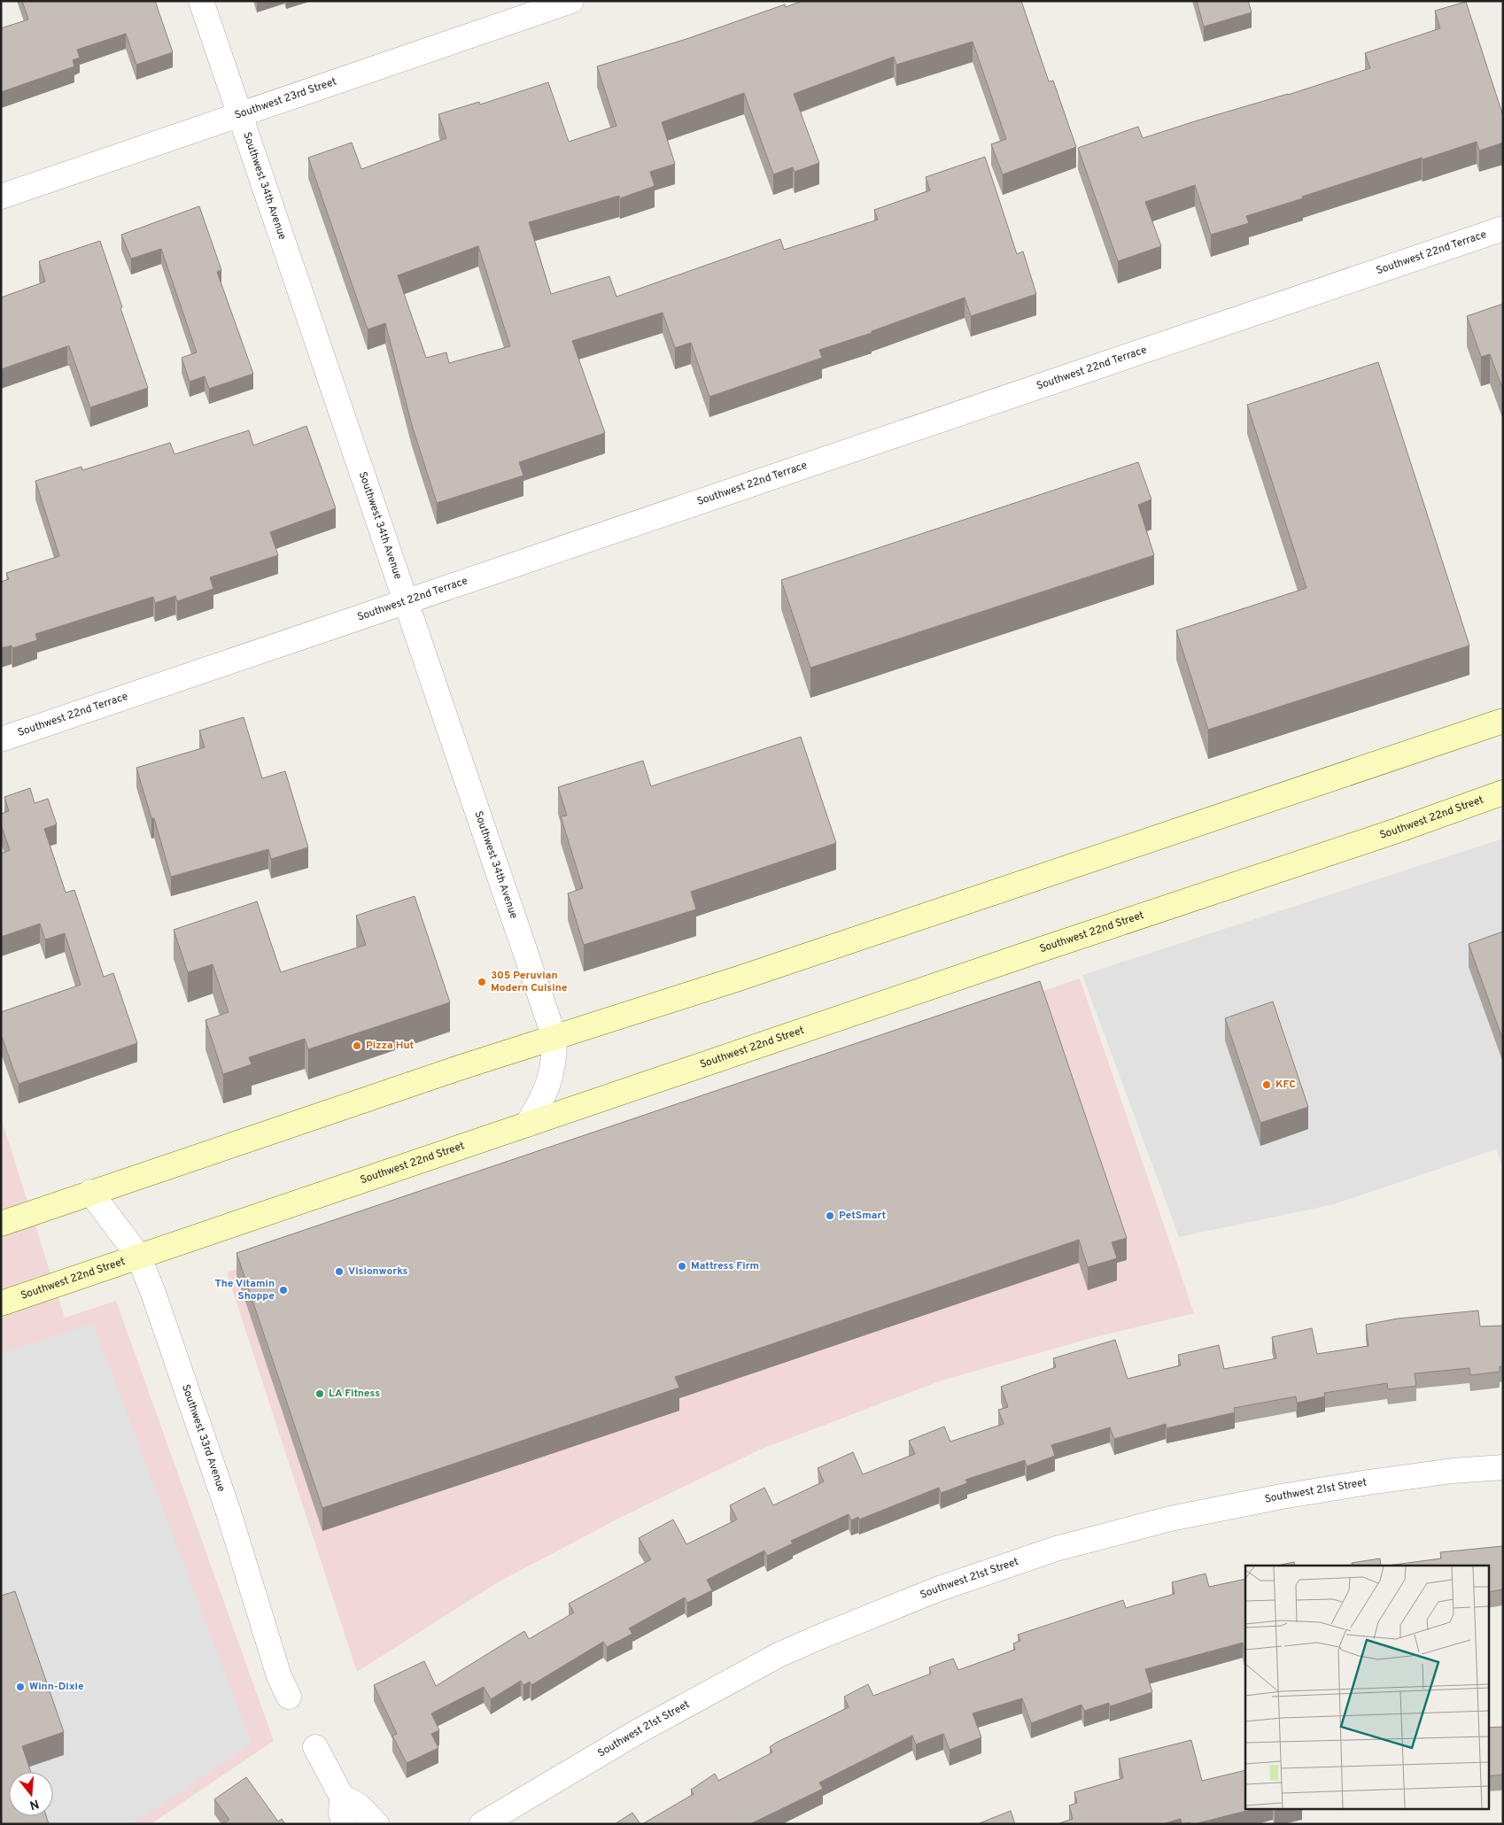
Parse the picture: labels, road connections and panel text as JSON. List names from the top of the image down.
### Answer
{
  "streets": {
    "main road": ["Southwest 22nd Street"],
    "street": [
      "Southwest 23rd Street",
      "Southwest 34th Avenue",
      "Southwest 22nd Terrace",
      "Southwest 33rd Avenue",
      "Southwest 21st Street"
    ]
  },
  "crossings": [
    ["Southwest 23rd Street", "Southwest 34th Avenue"],
    ["Southwest 34th Avenue", "Southwest 22nd Terrace"],
    ["Southwest 34th Avenue", "Southwest 22nd Street"],
    ["Southwest 22nd Street", "Southwest 33rd Avenue"]
  ],
  "places": [
    "305 Peruvian Modern Cuisine",
    "Pizza Hut",
    "KFC",
    "PetSmart",
    "Mattress Firm",
    "Visionworks",
    "The Vitamin Shoppe",
    "LA Fitness",
    "Winn-Dixie"
  ],
  "north": "bottom"
}
